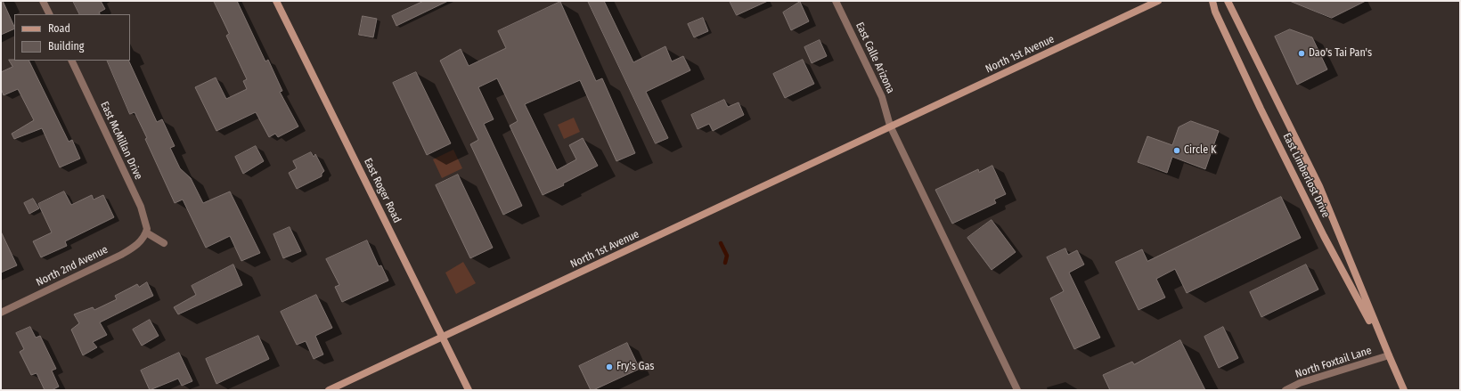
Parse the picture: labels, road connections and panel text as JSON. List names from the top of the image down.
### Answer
{
  "streets": {
    "street": [
      "North 1st Avenue",
      "East Calle Arizona",
      "East McMillan Drive",
      "East Limberlost Drive",
      "East Roger Road",
      "North 2nd Avenue",
      "North Foxtail Lane"
    ]
  },
  "crossings": [
    ["North 1st Avenue", "East Calle Arizona"],
    ["North 1st Avenue", "East Roger Road"],
    ["East McMillan Drive", "North 2nd Avenue"],
    ["East Limberlost Drive", "North Foxtail Lane"]
  ],
  "places": ["Dao's Tai Pan's", "Circle K", "Fry's Gas"],
  "legend": ["Road", "Building"]
}
